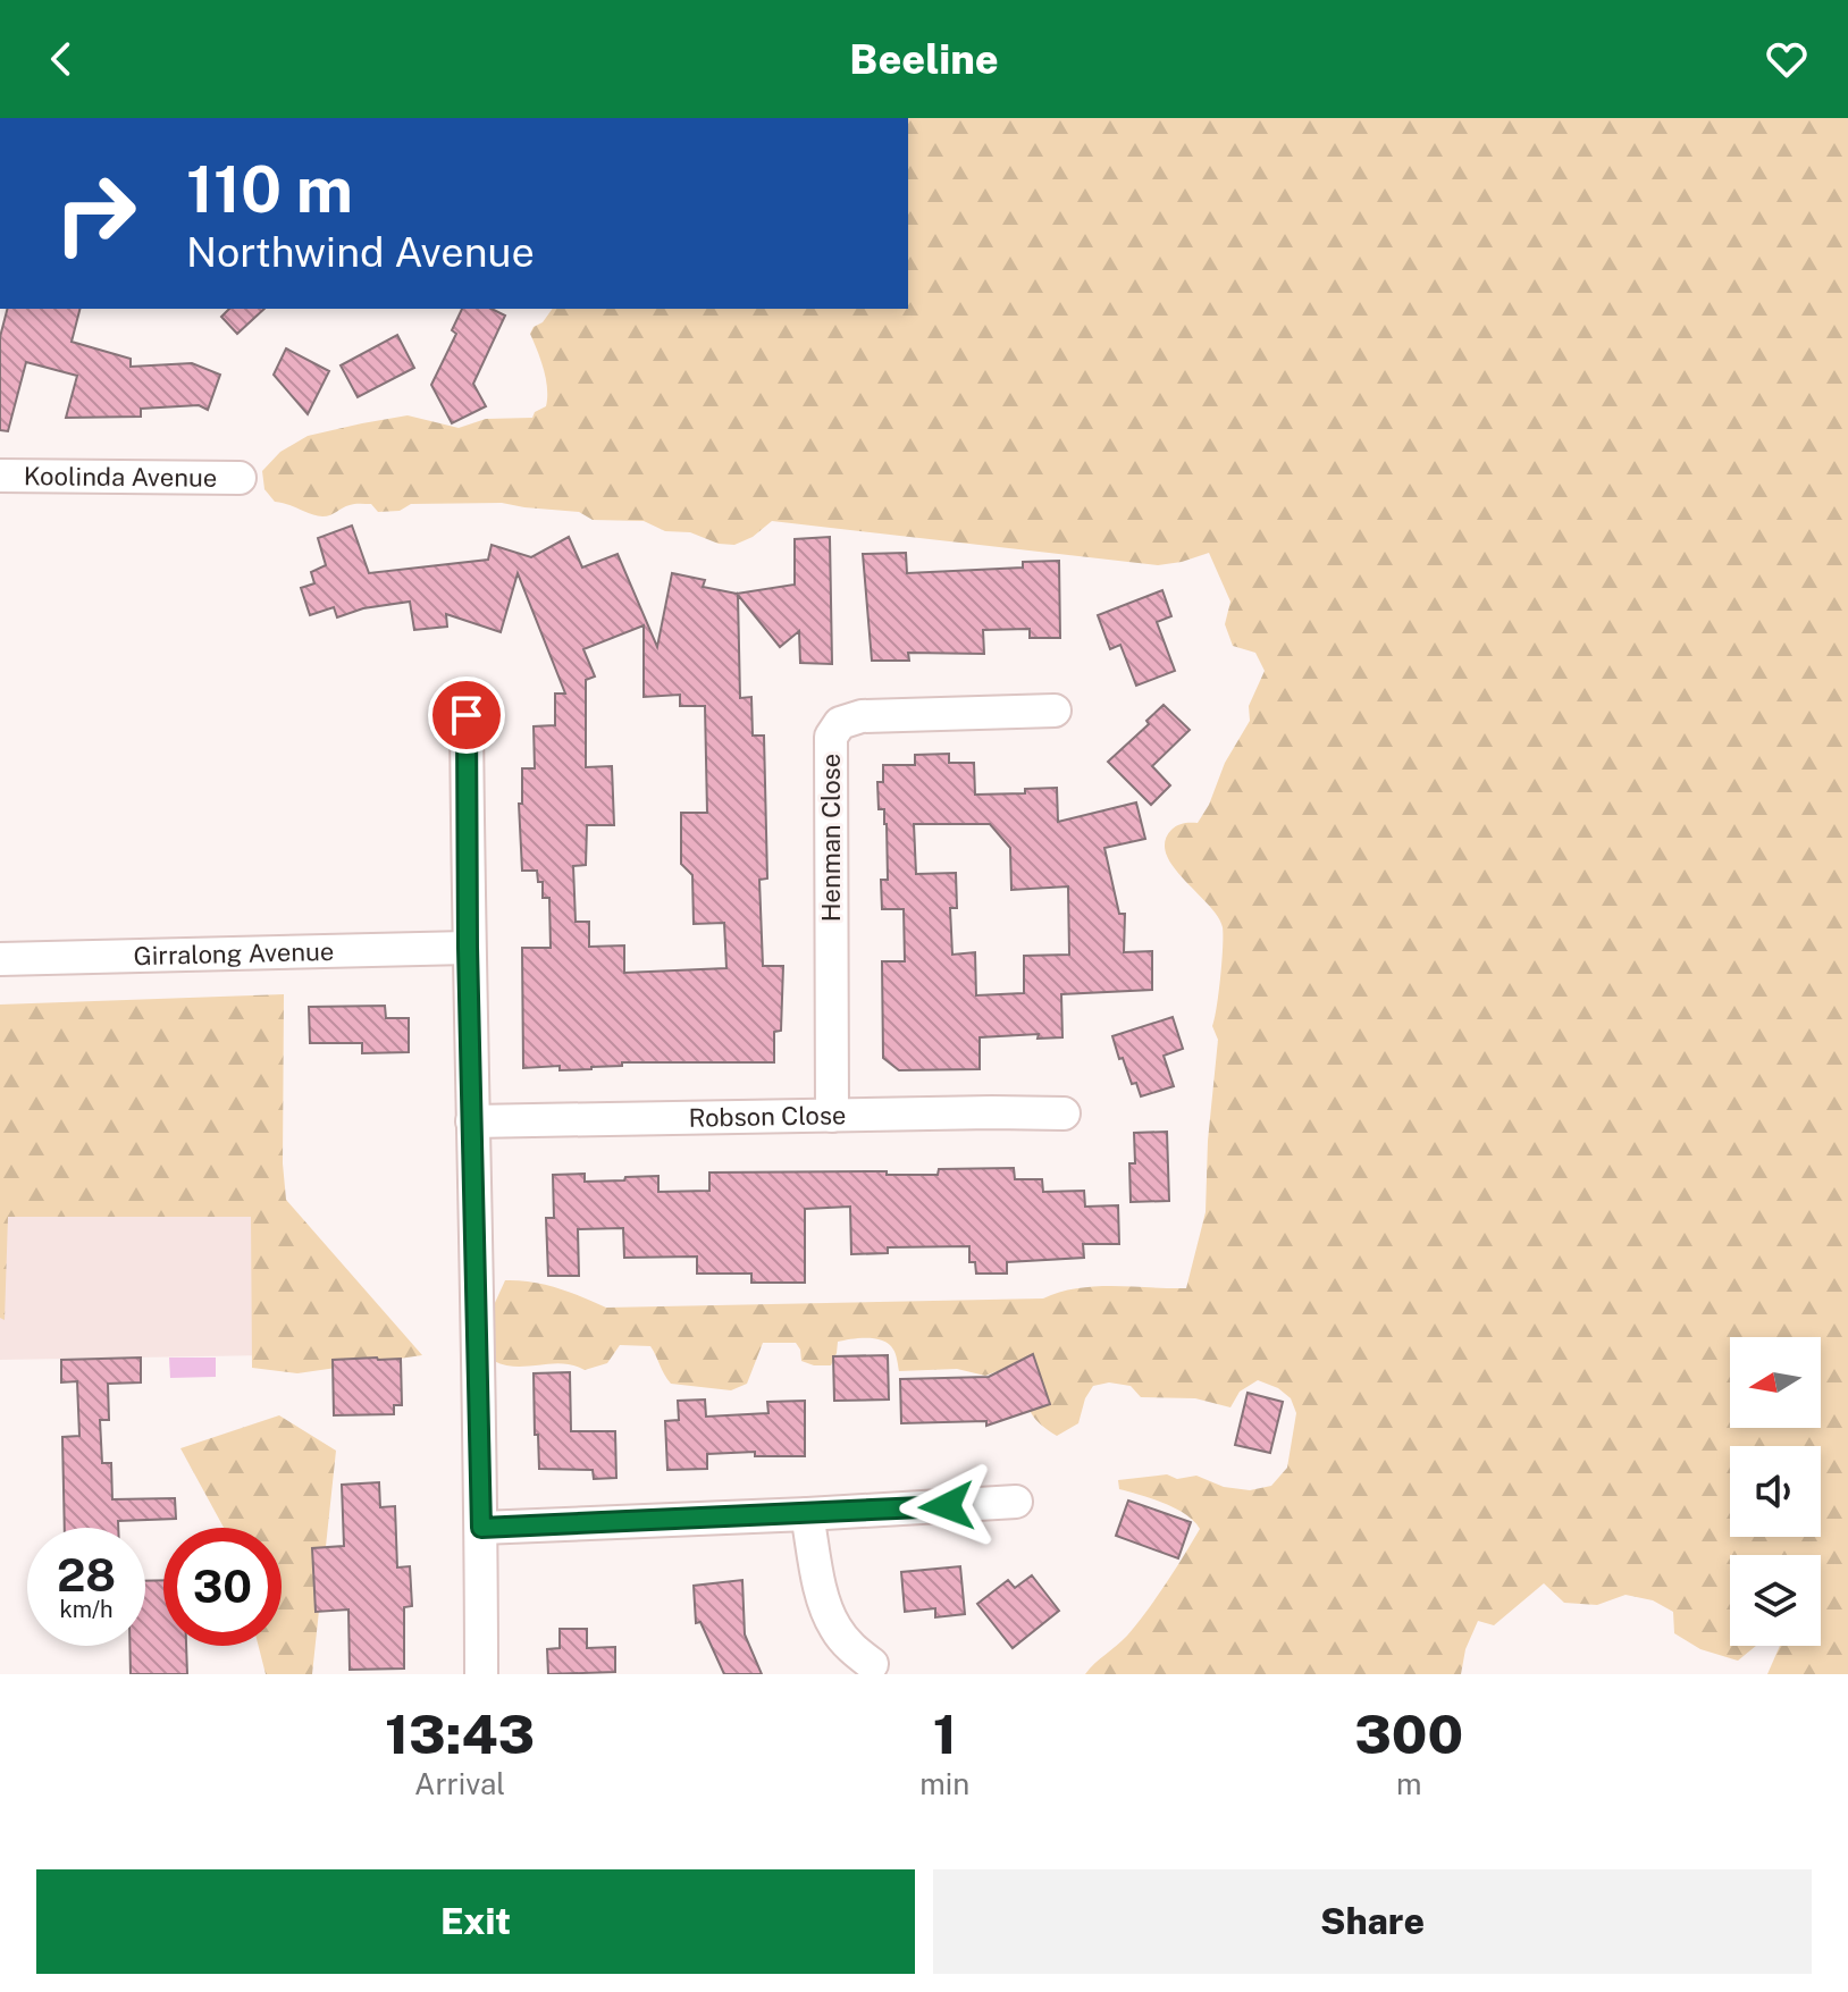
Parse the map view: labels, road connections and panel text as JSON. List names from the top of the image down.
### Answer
{
  "streets": {
    "street": [
      "Koolinda Avenue",
      "Henman Close",
      "Girralong Avenue",
      "Robson Close"
    ]
  },
  "crossings": [
    ["Henman Close", "Robson Close"]
  ],
  "north": "left",
  "page": {
    "header": "Beeline",
    "turn": ["110 m", "Northwind Avenue"],
    "speed": "28 km/h",
    "limit": "30",
    "eta": [
      "13:43",
      "Arrival",
      "1",
      "min",
      "300",
      "m"
    ],
    "buttons": ["Exit", "Share"]
  }
}
